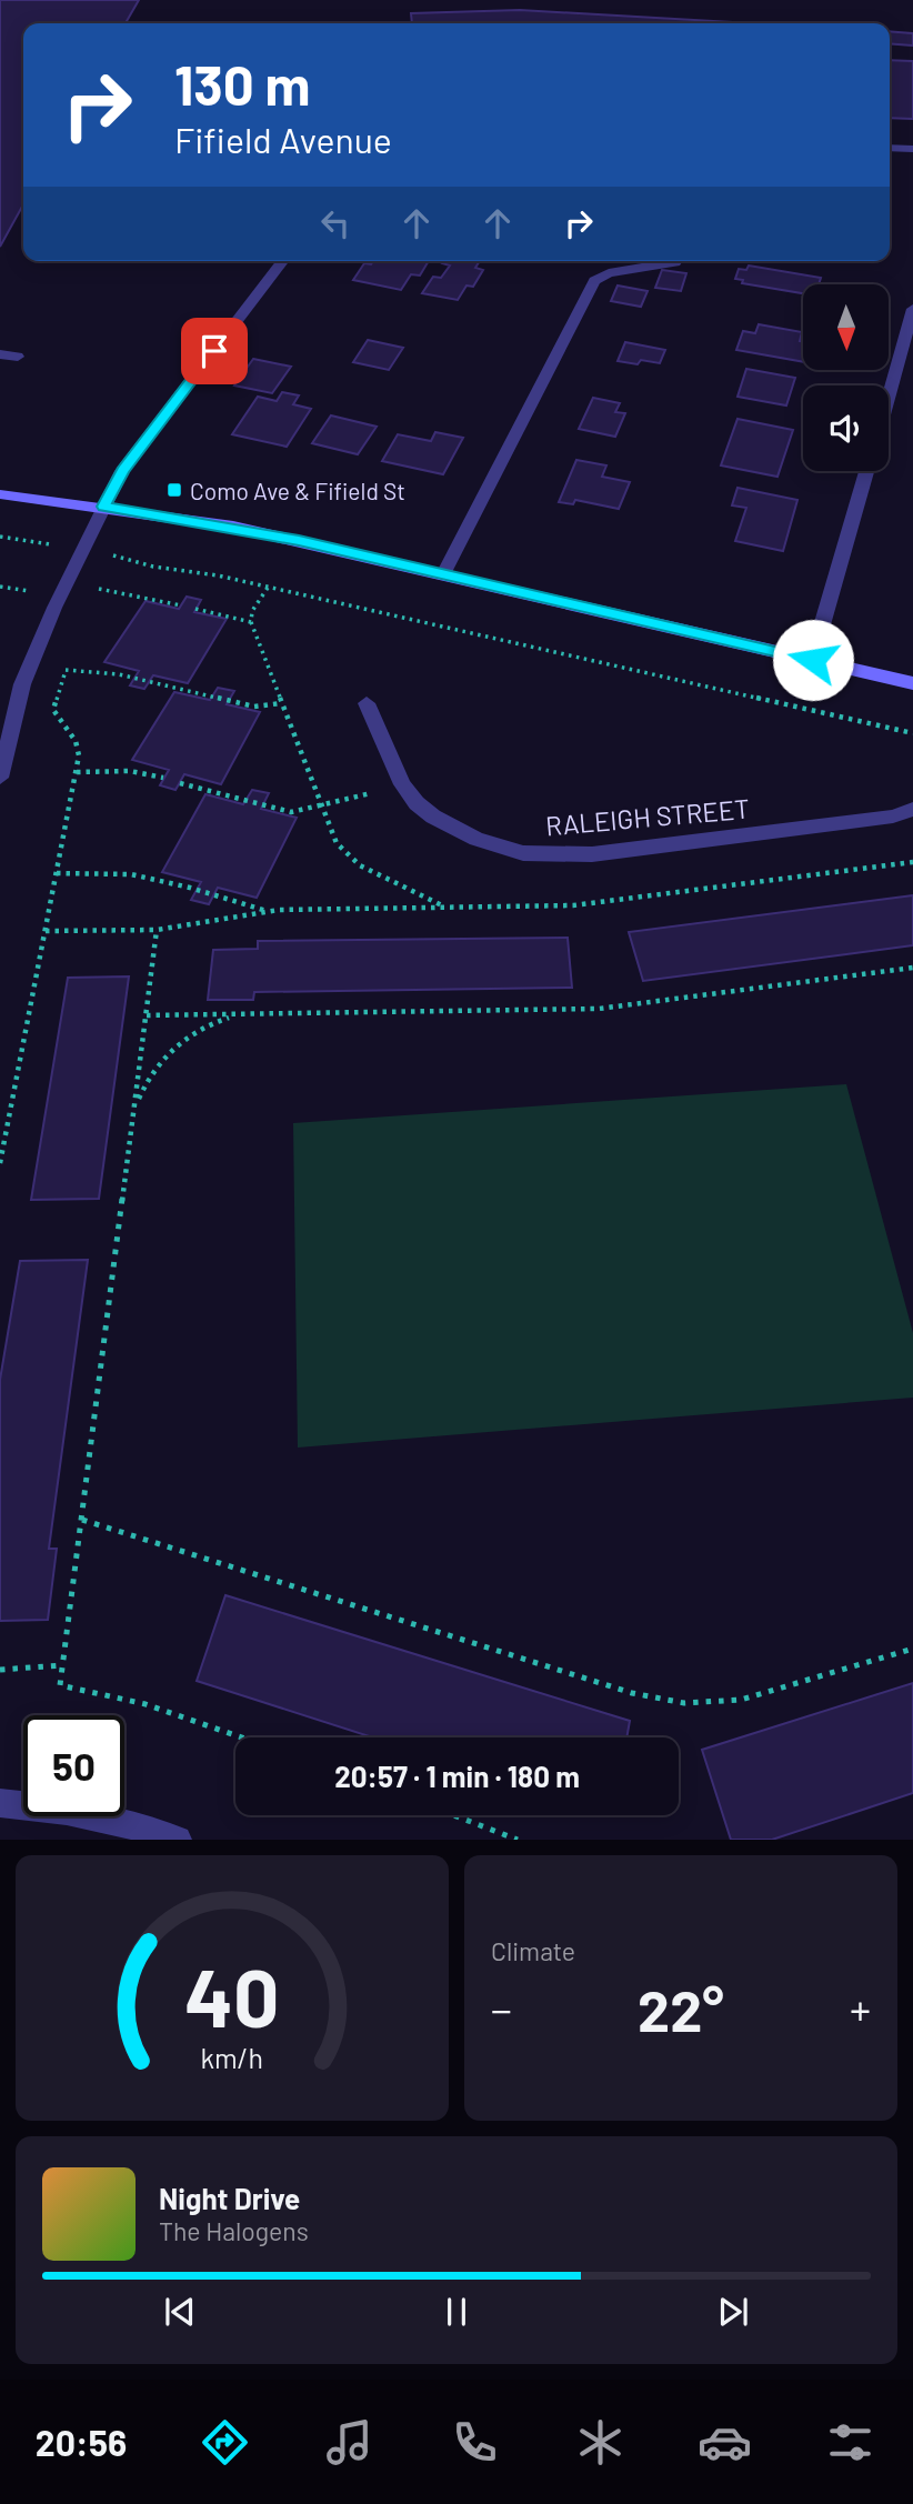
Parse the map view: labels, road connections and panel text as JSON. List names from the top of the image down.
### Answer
{
  "streets": {
    "street": ["RALEIGH STREET"]
  },
  "places": {
    "transit": ["Como Ave & Fifield St"]
  },
  "north": "bottom",
  "page": {
    "turn": ["130 m", "Fifield Avenue"],
    "limit": "50",
    "trip": "20:57 · 1 min · 180 m",
    "tile": "Climate",
    "heat": ["−", "22°", "+"],
    "song": ["Night Drive", "The Halogens"],
    "tabs": "20:56",
    "gauge": ["40", "km/h"]
  }
}
